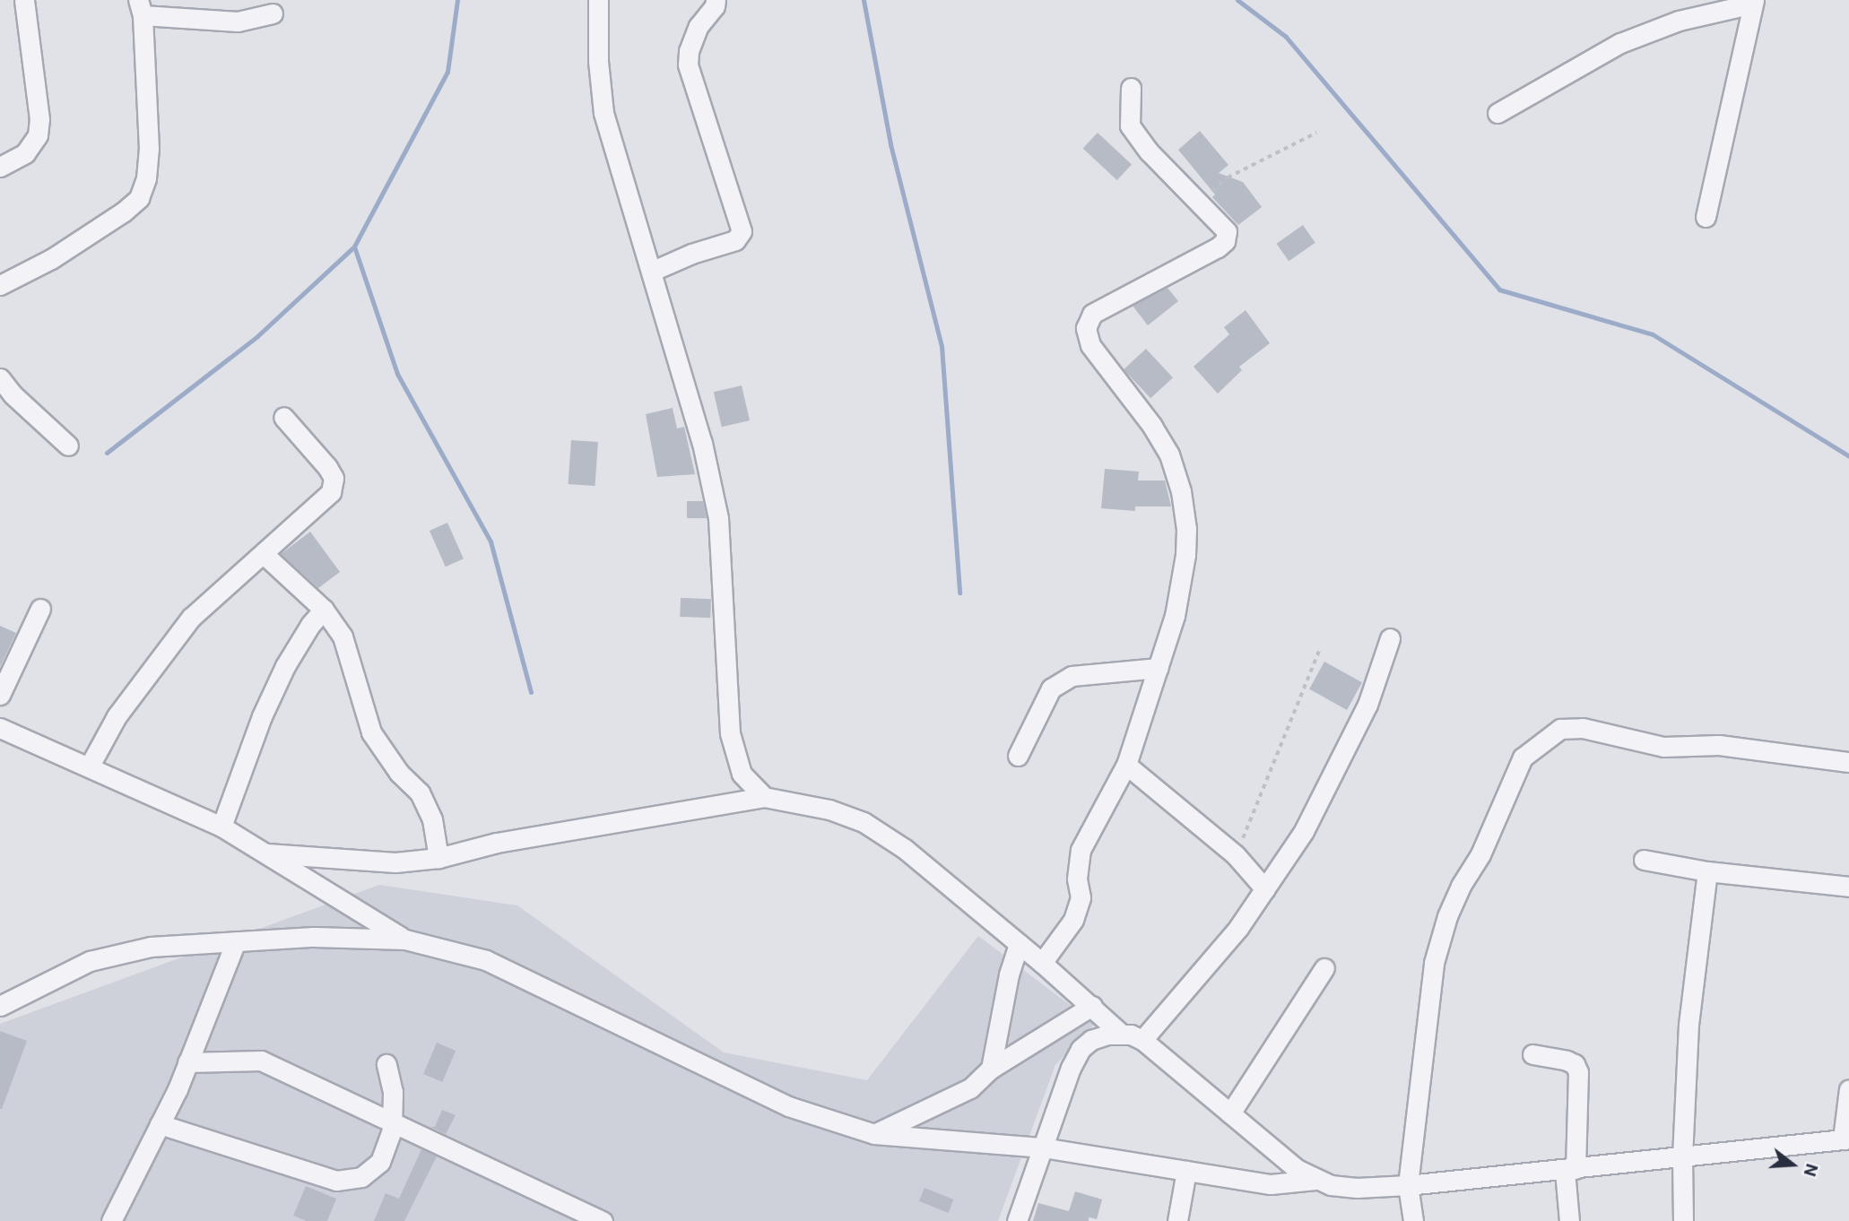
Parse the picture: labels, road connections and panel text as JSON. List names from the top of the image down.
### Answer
{
  "north": "right"
}
